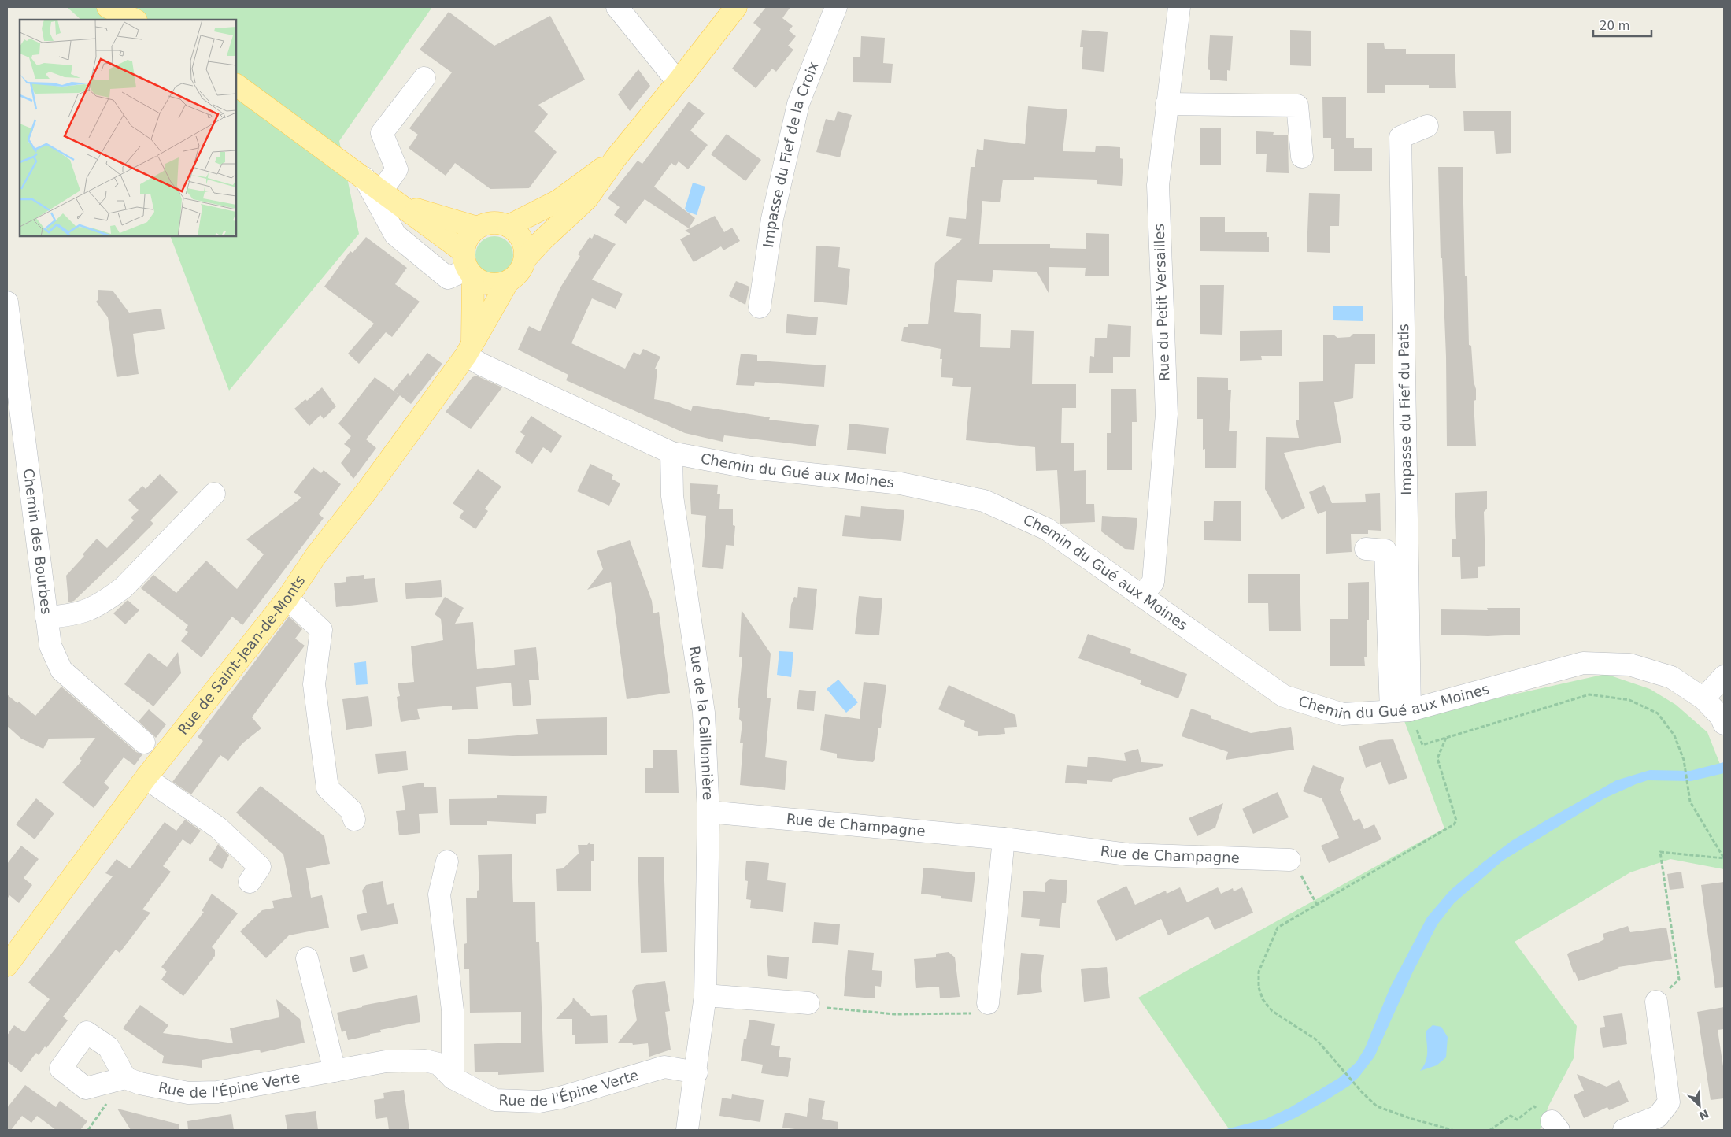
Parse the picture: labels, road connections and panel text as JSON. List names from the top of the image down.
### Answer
{
  "streets": {
    "main road": ["Rue de Saint-Jean-de-Monts"],
    "street": [
      "Impasse du Fief de la Croix",
      "Rue du Petit Versailles",
      "Impasse du Fief du Patis",
      "Chemin du Gué aux Moines",
      "Chemin des Bourbes",
      "Rue de la Caillonnière",
      "Rue de Champagne",
      "Rue de l'Épine Verte"
    ]
  },
  "crossings": [
    ["Rue du Petit Versailles", "Chemin du Gué aux Moines"],
    ["Impasse du Fief du Patis", "Chemin du Gué aux Moines"],
    ["Chemin du Gué aux Moines", "Rue de Saint-Jean-de-Monts"],
    ["Chemin du Gué aux Moines", "Rue de la Caillonnière"],
    ["Rue de la Caillonnière", "Rue de Champagne"],
    ["Rue de la Caillonnière", "Rue de l'Épine Verte"]
  ],
  "scale_bar": "20 m",
  "north": "bottom right"
}
